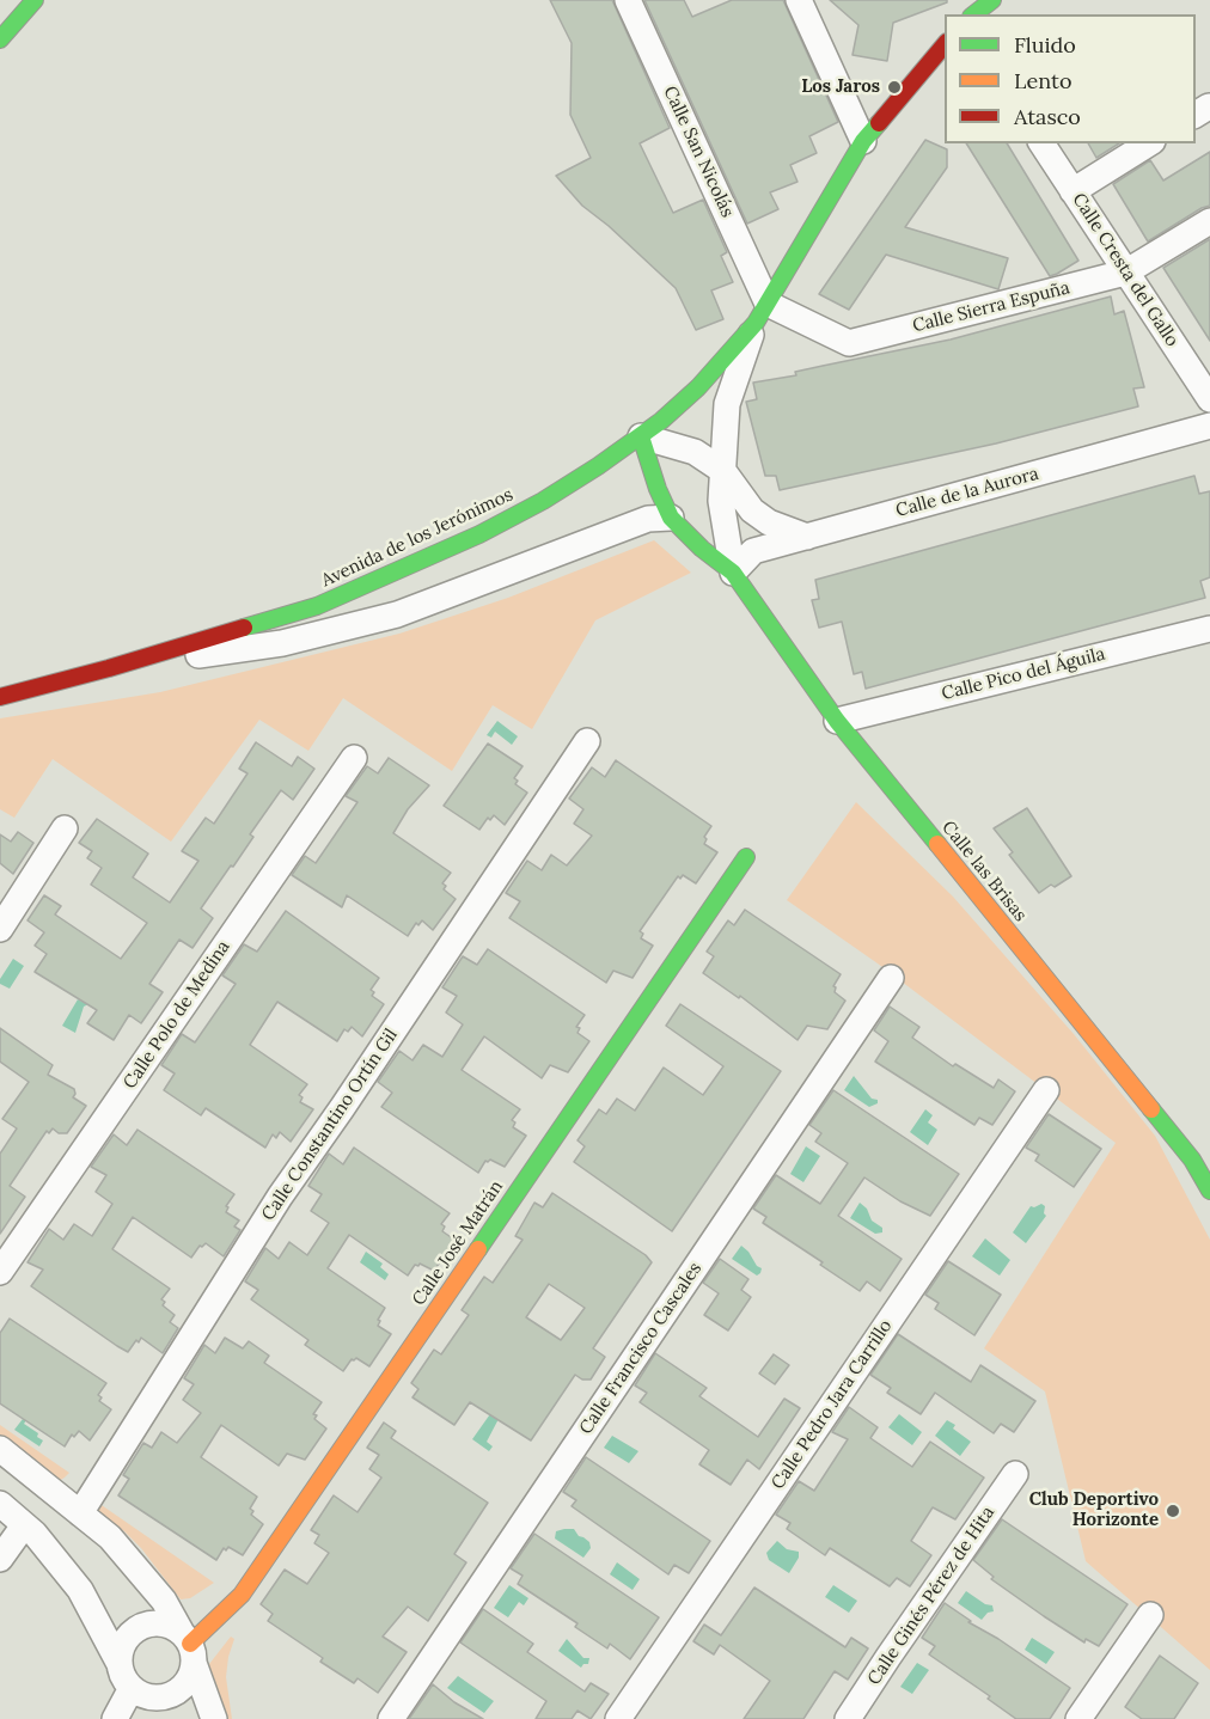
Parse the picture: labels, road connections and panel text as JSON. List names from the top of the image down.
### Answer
{
  "streets": {
    "street": [
      "Calle San Nicolás",
      "Calle Cresta del Gallo",
      "Calle Sierra Espuña",
      "Calle de la Aurora",
      "Avenida de los Jerónimos",
      "Calle Pico del Águila",
      "Calle las Brisas",
      "Calle Polo de Medina",
      "Calle Constantino Ortín Gil",
      "Calle José Matrán",
      "Calle Francisco Cascales",
      "Calle Pedro Jara Carrillo",
      "Calle Ginés Pérez de Hita"
    ]
  },
  "crossings": [
    ["Calle San Nicolás", "Calle Sierra Espuña"],
    ["Calle San Nicolás", "Avenida de los Jerónimos"],
    ["Calle Cresta del Gallo", "Calle Sierra Espuña"],
    ["Calle Sierra Espuña", "Avenida de los Jerónimos"],
    ["Calle de la Aurora", "Calle las Brisas"],
    ["Calle Pico del Águila", "Calle las Brisas"]
  ],
  "places": ["Los Jaros", "Club Deportivo Horizonte"],
  "legend": ["Fluido", "Lento", "Atasco"]
}
